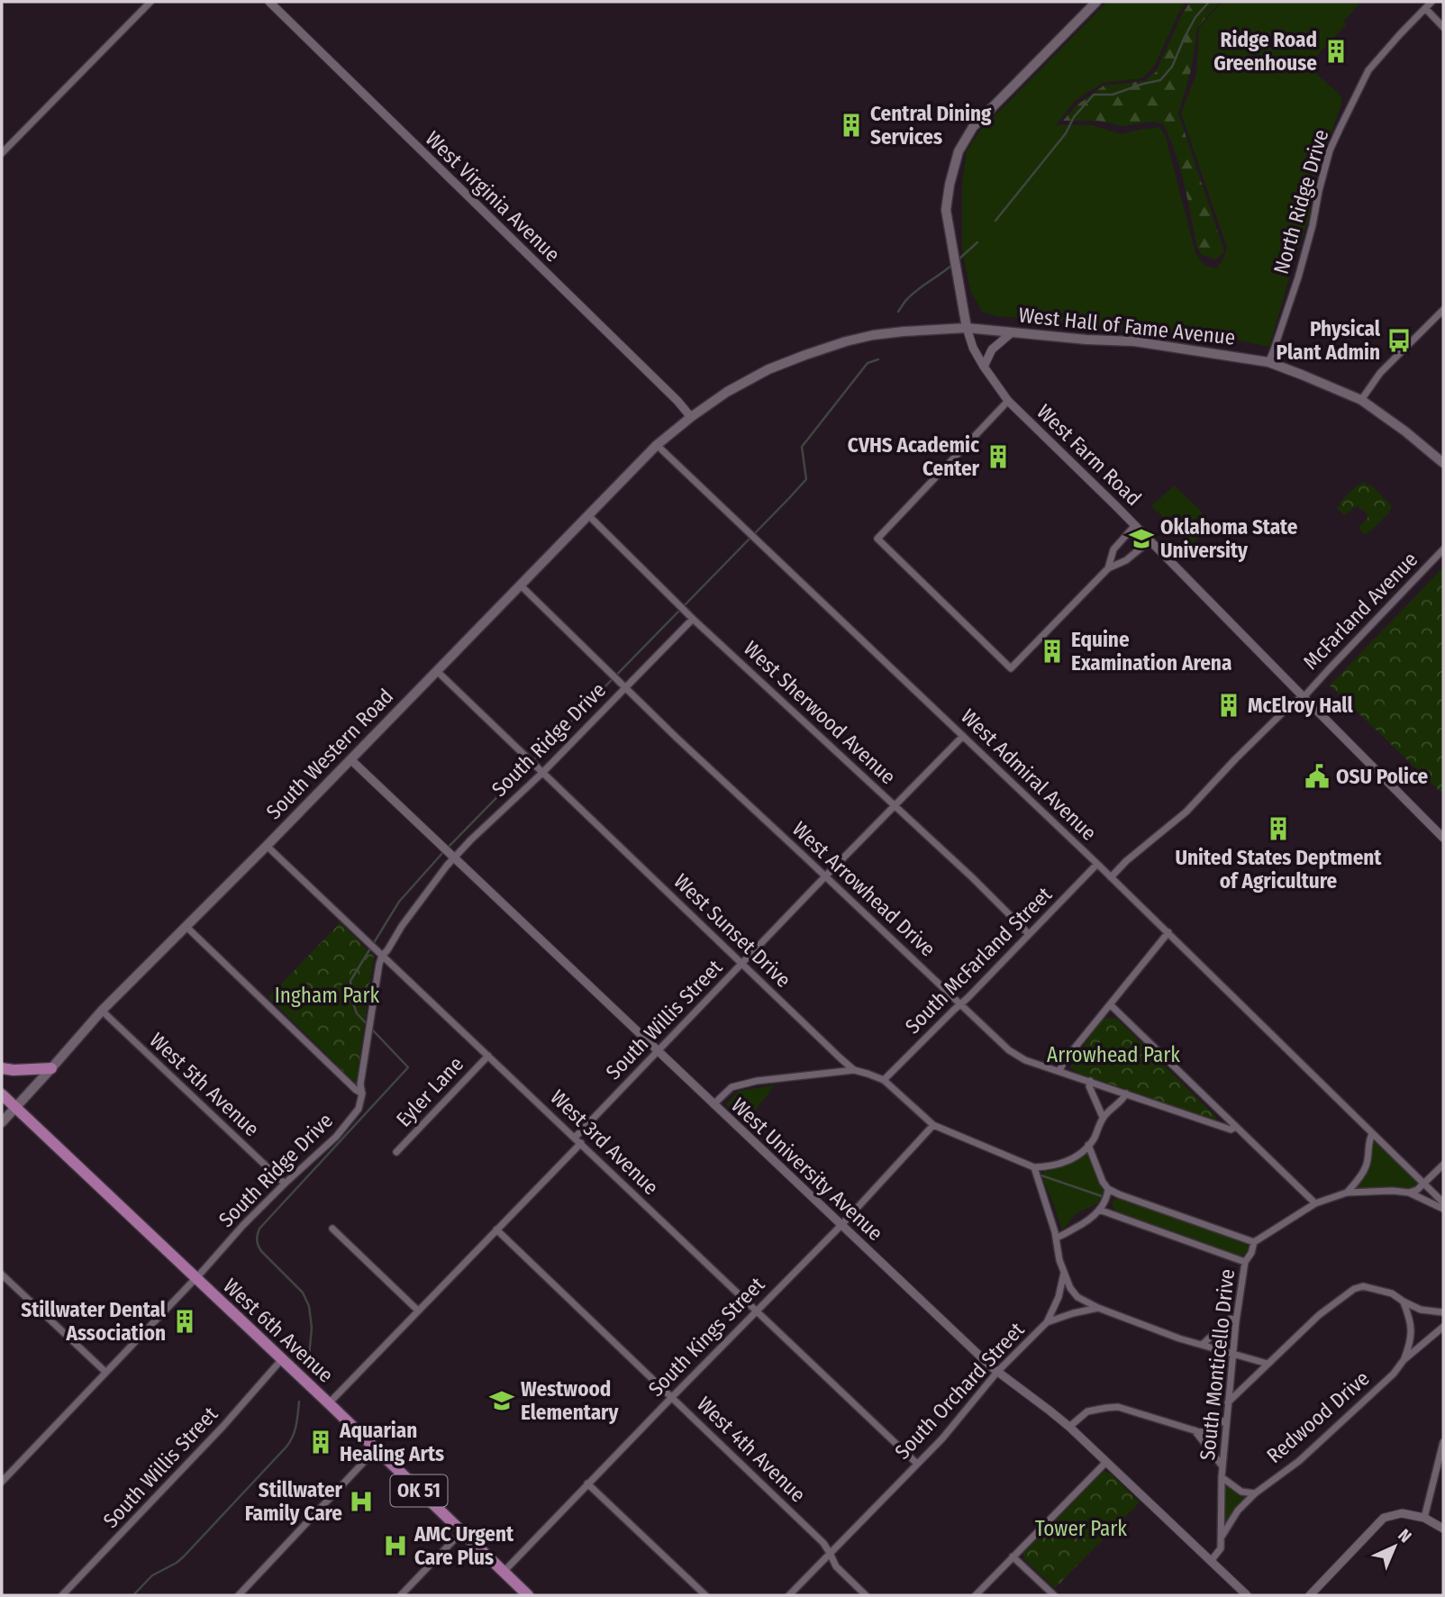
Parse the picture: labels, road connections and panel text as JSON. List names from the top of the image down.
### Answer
{
  "streets": {
    "highway": ["West 6th Avenue", "OK 51"],
    "main road": ["West Hall of Fame Avenue", "South Western Road"],
    "street": [
      "West Virginia Avenue",
      "North Ridge Drive",
      "West Farm Road",
      "McFarland Avenue",
      "West Sherwood Avenue",
      "South Ridge Drive",
      "West Admiral Avenue",
      "West Arrowhead Drive",
      "West Sunset Drive",
      "South McFarland Street",
      "South Willis Street",
      "West 5th Avenue",
      "Eyler Lane",
      "West 3rd Avenue",
      "West University Avenue",
      "South Kings Street",
      "South Monticello Drive",
      "South Orchard Street",
      "Redwood Drive",
      "West 4th Avenue"
    ]
  },
  "crossings": [
    ["West Virginia Avenue", "West Hall of Fame Avenue"],
    ["West Virginia Avenue", "South Western Road"],
    ["North Ridge Drive", "West Hall of Fame Avenue"],
    ["West Hall of Fame Avenue", "West Farm Road"],
    ["West Hall of Fame Avenue", "South Western Road"],
    ["West Farm Road", "McFarland Avenue"],
    ["McFarland Avenue", "West Admiral Avenue"],
    ["West Sherwood Avenue", "South Ridge Drive"],
    ["West Sherwood Avenue", "South Western Road"],
    ["West Sherwood Avenue", "South McFarland Street"],
    ["West Sherwood Avenue", "South Willis Street"],
    ["South Ridge Drive", "West Arrowhead Drive"],
    ["South Ridge Drive", "West Sunset Drive"],
    ["South Ridge Drive", "West 5th Avenue"],
    ["South Ridge Drive", "West 3rd Avenue"],
    ["South Ridge Drive", "West University Avenue"],
    ["South Ridge Drive", "West 6th Avenue"],
    ["South Western Road", "West Admiral Avenue"],
    ["South Western Road", "West Arrowhead Drive"],
    ["South Western Road", "West Sunset Drive"],
    ["South Western Road", "West 5th Avenue"],
    ["South Western Road", "West 3rd Avenue"],
    ["South Western Road", "West University Avenue"],
    ["South Western Road", "West 6th Avenue"],
    ["West Admiral Avenue", "South McFarland Street"],
    ["West Admiral Avenue", "South Willis Street"],
    ["West Arrowhead Drive", "South McFarland Street"],
    ["West Arrowhead Drive", "South Willis Street"],
    ["West Sunset Drive", "South McFarland Street"],
    ["West Sunset Drive", "South Willis Street"],
    ["West Sunset Drive", "South Kings Street"],
    ["South Willis Street", "West 3rd Avenue"],
    ["South Willis Street", "West University Avenue"],
    ["South Willis Street", "West 6th Avenue"],
    ["South Willis Street", "West 4th Avenue"],
    ["Eyler Lane", "West 3rd Avenue"],
    ["West 3rd Avenue", "South Kings Street"],
    ["West 3rd Avenue", "South Orchard Street"],
    ["West University Avenue", "South Kings Street"],
    ["West University Avenue", "South Monticello Drive"],
    ["West University Avenue", "South Orchard Street"],
    ["West 6th Avenue", "South Kings Street"],
    ["South Kings Street", "West 4th Avenue"],
    ["South Monticello Drive", "Redwood Drive"],
    ["South Orchard Street", "West 4th Avenue"]
  ],
  "parks": ["Ingham Park", "Arrowhead Park", "Tower Park"],
  "places": {
    "building": [
      "Ridge Road Greenhouse",
      "Central Dining Services",
      "CVHS Academic Center",
      "Equine Examination Arena",
      "McElroy Hall",
      "United States Deptment of Agriculture",
      "Stillwater Dental Association",
      "Aquarian Healing Arts"
    ],
    "bus stop": ["Physical Plant Admin"],
    "school or university": ["Oklahoma State University", "Westwood Elementary"],
    "public building": ["OSU Police"],
    "hospital": ["Stillwater Family Care", "AMC Urgent Care Plus"]
  },
  "north": "top right"
}
